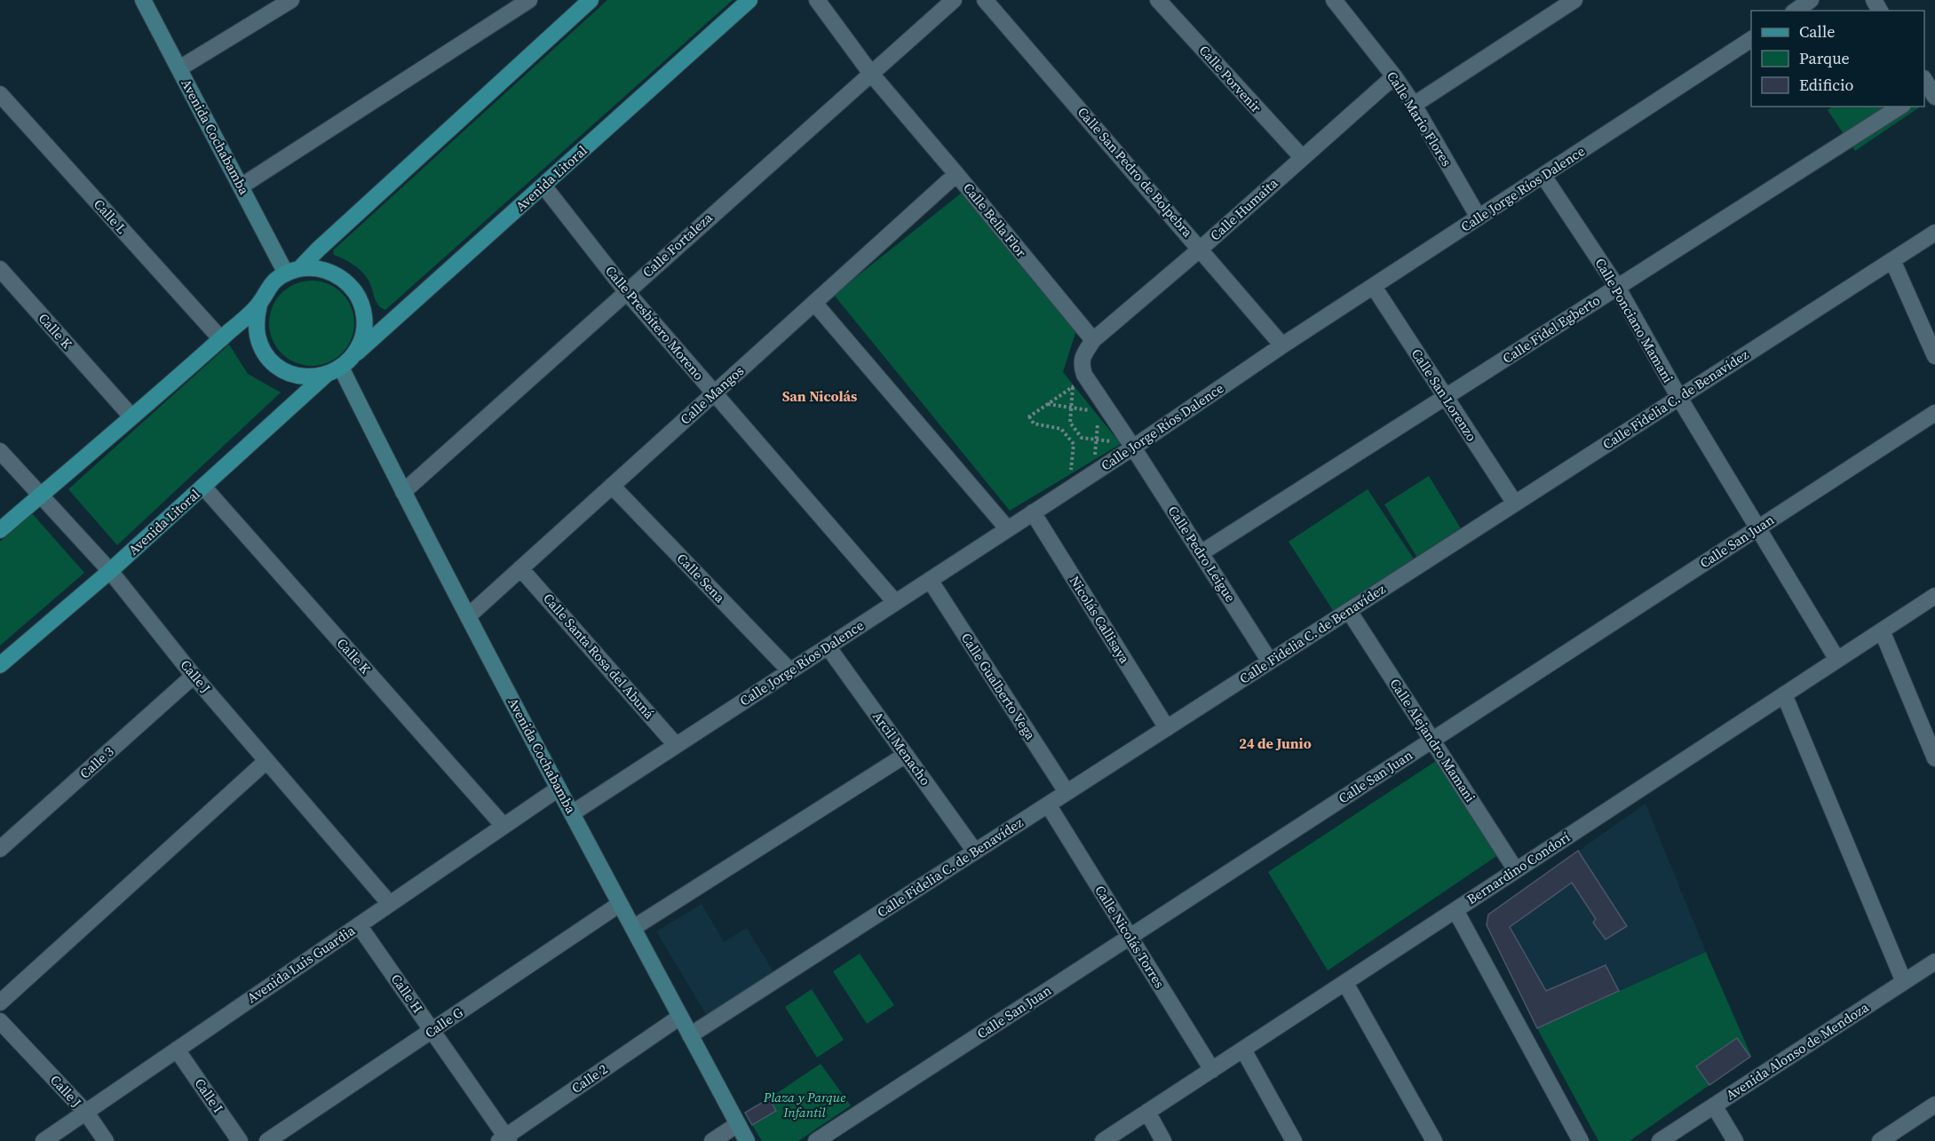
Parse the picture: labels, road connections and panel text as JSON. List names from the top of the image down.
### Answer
{
  "streets": {
    "main road": ["Avenida Cochabamba", "Avenida Litoral"],
    "street": [
      "Calle Porvenir",
      "Calle Mario Flores",
      "Calle San Pedro de Bolpebra",
      "Calle Jorge Ríos Dalence",
      "Calle Humaita",
      "Calle L",
      "Calle Bella Flor",
      "Calle Fortaleza",
      "Calle Ponciano Mamani",
      "Calle Presbítero Moreno",
      "Calle Fidel Egberto",
      "Calle K",
      "Calle Mangos",
      "Calle San Lorenzo",
      "Calle Fidelia C. de Benavídez",
      "Calle San Juan",
      "Calle Pedro Leigue",
      "Calle Sena",
      "Nicolás Callisaya",
      "Calle Santa Rosa del Abuná",
      "Calle J",
      "Calle Gualberto Vega",
      "Calle Alejandro Mamani",
      "Arcil Menacho",
      "Calle 3",
      "Bernardino Condorí",
      "Calle Nicolás Torres",
      "Avenida Luis Guardia",
      "Calle H",
      "Calle G",
      "Avenida Alonso de Mendoza",
      "Calle 2",
      "Calle I"
    ]
  },
  "crossings": [
    ["Calle Porvenir", "Calle Humaita"],
    ["Calle Mario Flores", "Calle Jorge Ríos Dalence"],
    ["Calle Mario Flores", "Calle Humaita"],
    ["Avenida Cochabamba", "Avenida Litoral"],
    ["Avenida Cochabamba", "Calle Jorge Ríos Dalence"],
    ["Avenida Cochabamba", "Calle Fortaleza"],
    ["Avenida Cochabamba", "Calle Mangos"],
    ["Avenida Cochabamba", "Calle Fidelia C. de Benavídez"],
    ["Avenida Cochabamba", "Avenida Luis Guardia"],
    ["Avenida Cochabamba", "Calle G"],
    ["Avenida Cochabamba", "Calle 2"],
    ["Calle San Pedro de Bolpebra", "Calle Jorge Ríos Dalence"],
    ["Calle San Pedro de Bolpebra", "Calle Humaita"],
    ["Avenida Litoral", "Calle Presbítero Moreno"],
    ["Avenida Litoral", "Calle K"],
    ["Avenida Litoral", "Calle J"],
    ["Calle Jorge Ríos Dalence", "Calle Ponciano Mamani"],
    ["Calle Jorge Ríos Dalence", "Calle Presbítero Moreno"],
    ["Calle Jorge Ríos Dalence", "Calle San Lorenzo"],
    ["Calle Jorge Ríos Dalence", "Calle Pedro Leigue"],
    ["Calle Jorge Ríos Dalence", "Calle Sena"],
    ["Calle Jorge Ríos Dalence", "Nicolás Callisaya"],
    ["Calle Jorge Ríos Dalence", "Calle Santa Rosa del Abuná"],
    ["Calle Jorge Ríos Dalence", "Calle Gualberto Vega"],
    ["Calle Jorge Ríos Dalence", "Arcil Menacho"],
    ["Calle Humaita", "Calle Bella Flor"],
    ["Calle Bella Flor", "Calle Fortaleza"],
    ["Calle Bella Flor", "Calle Mangos"],
    ["Calle Fortaleza", "Calle Presbítero Moreno"],
    ["Calle Ponciano Mamani", "Calle Fidel Egberto"],
    ["Calle Ponciano Mamani", "Calle Fidelia C. de Benavídez"],
    ["Calle Ponciano Mamani", "Calle San Juan"],
    ["Calle Ponciano Mamani", "Bernardino Condorí"],
    ["Calle Presbítero Moreno", "Calle Mangos"],
    ["Calle Fidel Egberto", "Calle San Lorenzo"],
    ["Calle Fidel Egberto", "Calle Pedro Leigue"],
    ["Calle K", "Avenida Luis Guardia"],
    ["Calle Mangos", "Calle Sena"],
    ["Calle Mangos", "Calle Santa Rosa del Abuná"],
    ["Calle San Lorenzo", "Calle Fidelia C. de Benavídez"],
    ["Calle Fidelia C. de Benavídez", "Calle Pedro Leigue"],
    ["Calle Fidelia C. de Benavídez", "Nicolás Callisaya"],
    ["Calle Fidelia C. de Benavídez", "Calle Gualberto Vega"],
    ["Calle Fidelia C. de Benavídez", "Calle Alejandro Mamani"],
    ["Calle Fidelia C. de Benavídez", "Arcil Menacho"],
    ["Calle Fidelia C. de Benavídez", "Calle Nicolás Torres"],
    ["Calle San Juan", "Calle Alejandro Mamani"],
    ["Calle San Juan", "Calle Nicolás Torres"],
    ["Calle J", "Calle 3"],
    ["Calle J", "Avenida Luis Guardia"],
    ["Calle Alejandro Mamani", "Bernardino Condorí"],
    ["Bernardino Condorí", "Calle Nicolás Torres"],
    ["Avenida Luis Guardia", "Calle H"],
    ["Avenida Luis Guardia", "Calle I"],
    ["Calle H", "Calle G"],
    ["Calle H", "Calle 2"]
  ],
  "districts": ["San Nicolás", "24 de Junio"],
  "parks": ["Plaza y Parque Infantil"],
  "legend": ["Calle", "Parque", "Edificio"]
}
